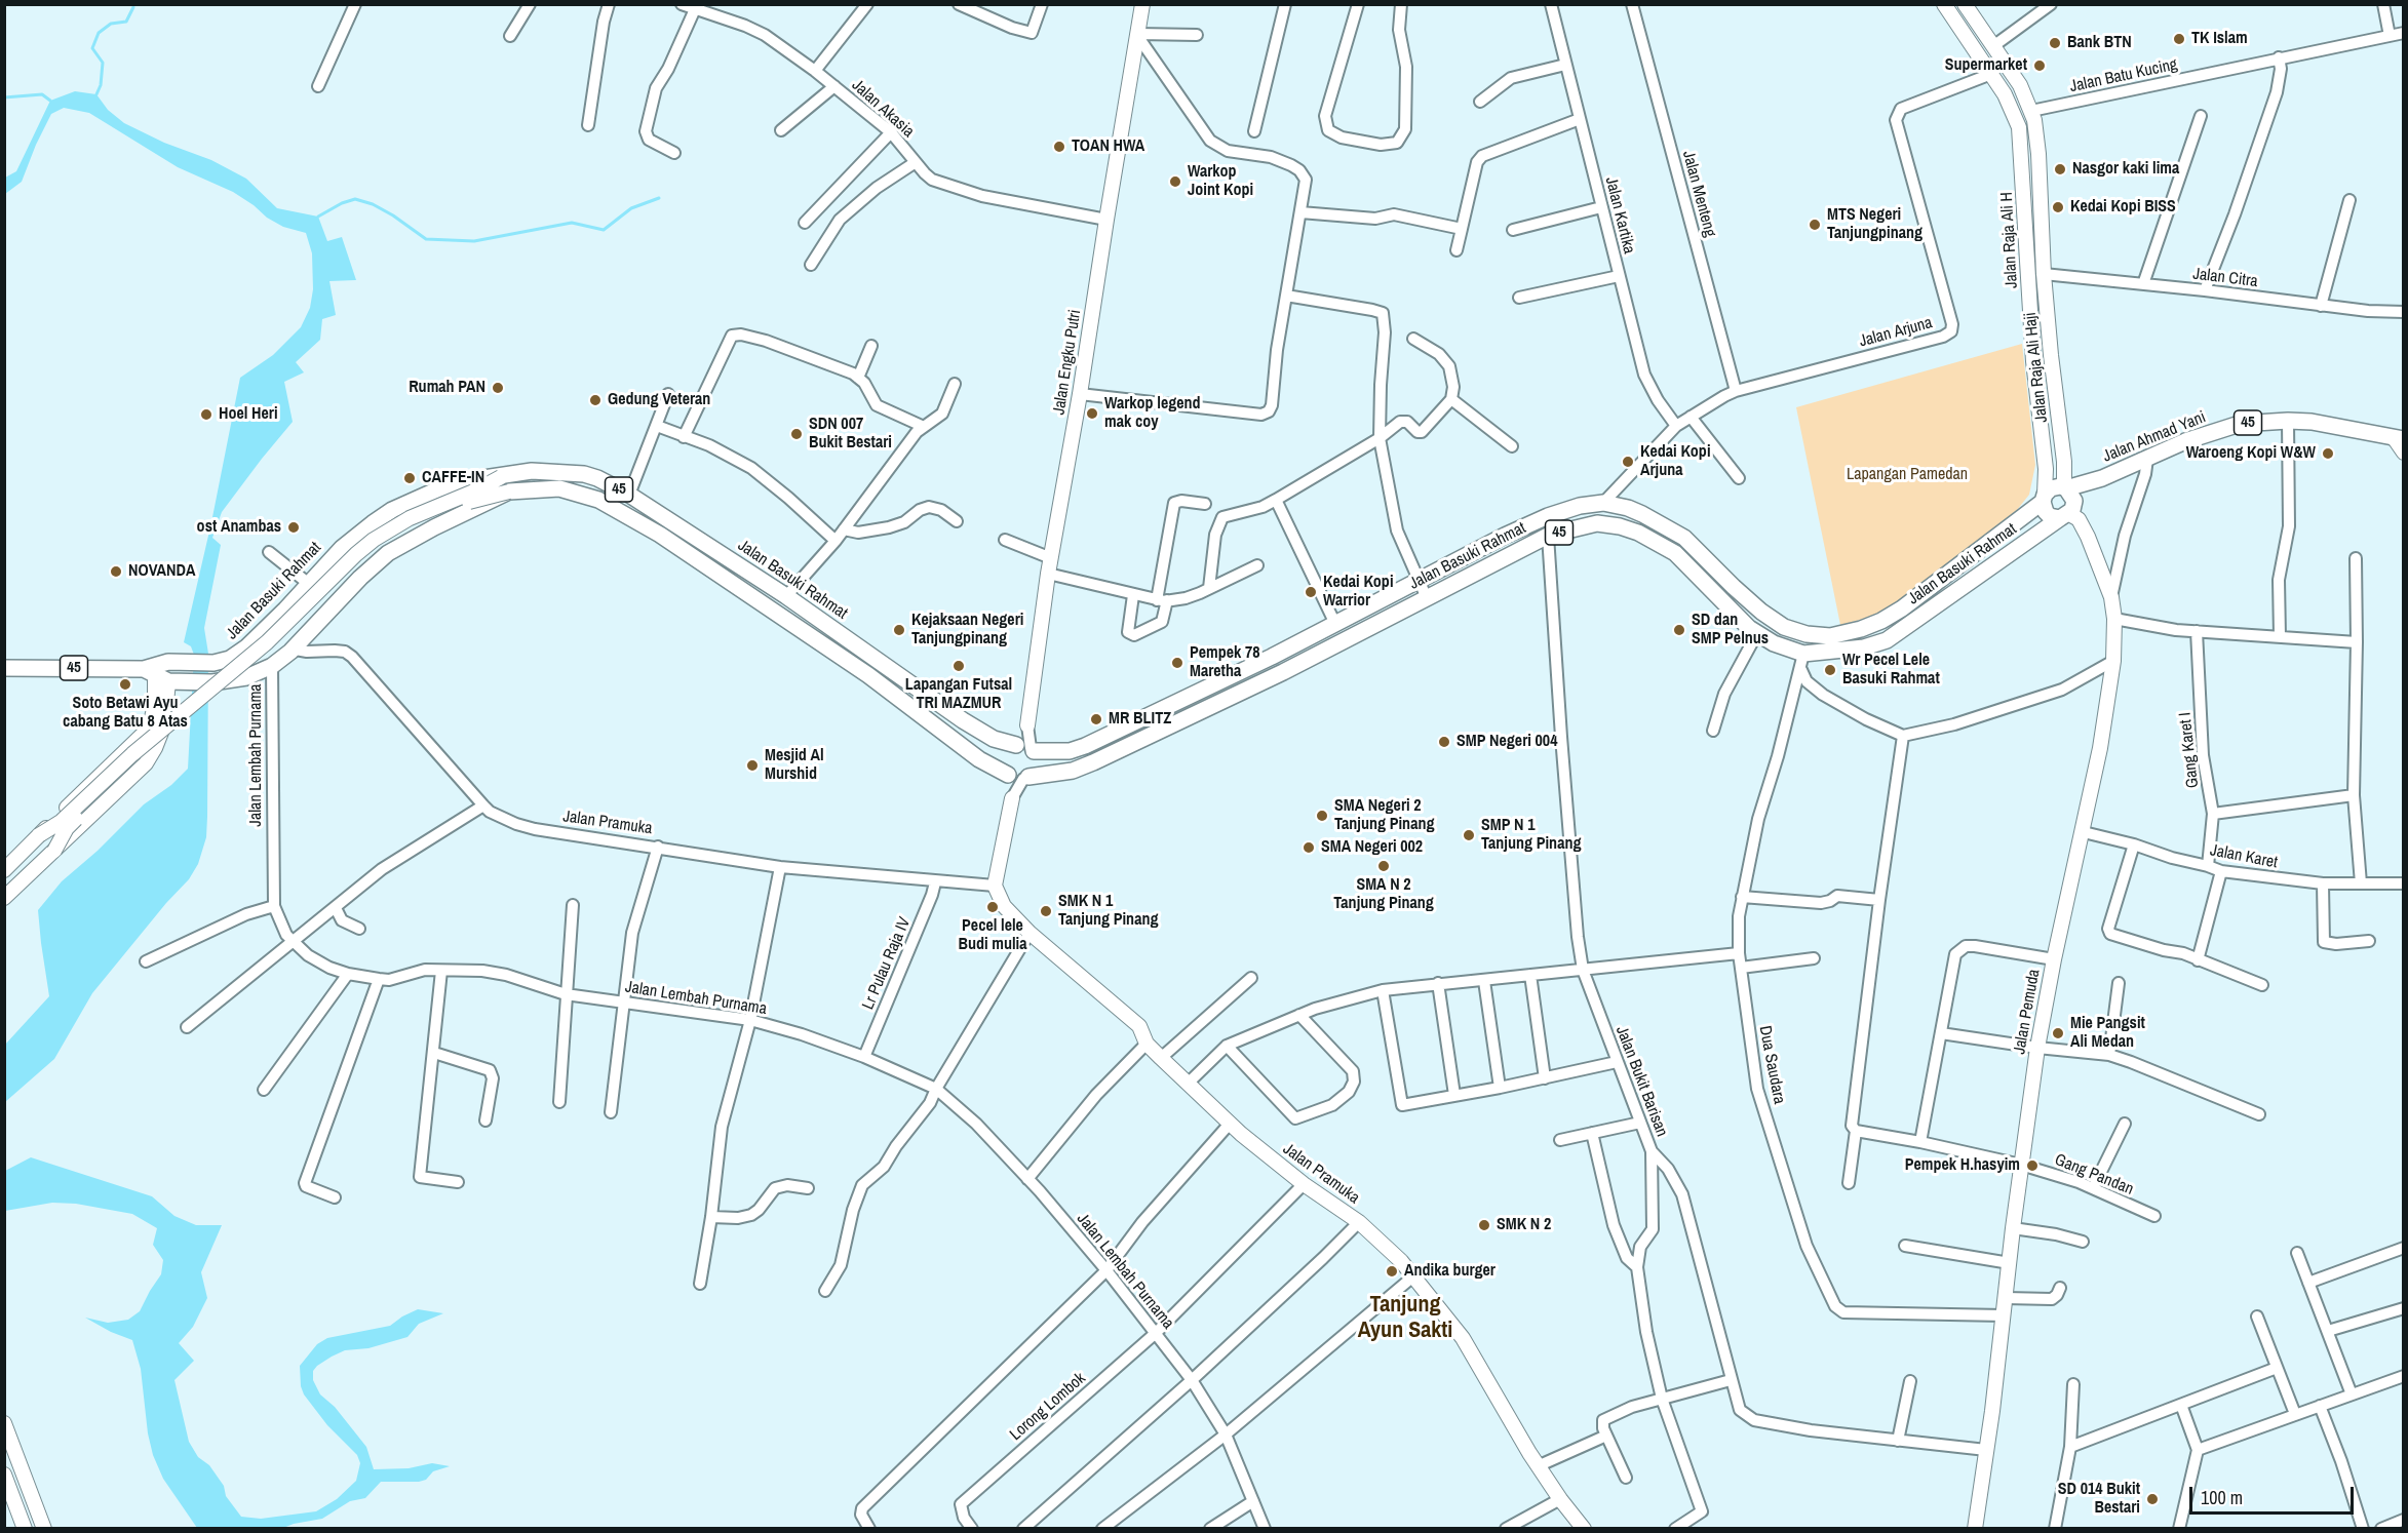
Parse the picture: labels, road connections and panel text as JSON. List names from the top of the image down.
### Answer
{
  "streets": {
    "highway": ["45", "Jalan Ahmad Yani", "Jalan Basuki Rahmat"],
    "main road": [
      "Jalan Raja Ali H",
      "Jalan Engku Putri",
      "Jalan Raja Ali Haji",
      "Jalan Pramuka",
      "Jalan Pemuda"
    ],
    "street": [
      "Jalan Batu Kucing",
      "Jalan Akasia",
      "Jalan Menteng",
      "Jalan Kartika",
      "Jalan Citra",
      "Jalan Arjuna",
      "Gang Karet I",
      "Jalan Lembah Purnama",
      "Jalan Karet",
      "Lr Pulau Raja IV",
      "Dua Saudara",
      "Jalan Bukit Barisan",
      "Gang Pandan",
      "Lorong Lombok"
    ]
  },
  "crossings": [
    ["Jalan Batu Kucing", "Jalan Raja Ali Haji"],
    ["Jalan Akasia", "Jalan Engku Putri"],
    ["Jalan Menteng", "Jalan Arjuna"],
    ["Jalan Kartika", "Jalan Arjuna"],
    ["Jalan Raja Ali H", "Jalan Arjuna"],
    ["Jalan Raja Ali H", "Jalan Raja Ali Haji"],
    ["Jalan Raja Ali H", "45"],
    ["Jalan Raja Ali H", "Jalan Ahmad Yani"],
    ["Jalan Raja Ali H", "Jalan Basuki Rahmat"],
    ["Jalan Raja Ali H", "Jalan Pemuda"],
    ["Jalan Citra", "Jalan Raja Ali Haji"],
    ["Jalan Arjuna", "Jalan Basuki Rahmat"],
    ["Jalan Raja Ali Haji", "45"],
    ["Jalan Raja Ali Haji", "Jalan Ahmad Yani"],
    ["Jalan Raja Ali Haji", "Jalan Basuki Rahmat"],
    ["Jalan Raja Ali Haji", "Jalan Pemuda"],
    ["45", "Jalan Ahmad Yani"],
    ["45", "Jalan Basuki Rahmat"],
    ["45", "Jalan Lembah Purnama"],
    ["45", "Jalan Pramuka"],
    ["45", "Jalan Pemuda"],
    ["Jalan Ahmad Yani", "Jalan Basuki Rahmat"],
    ["Jalan Ahmad Yani", "Jalan Pemuda"],
    ["Jalan Basuki Rahmat", "Jalan Pemuda"],
    ["Jalan Basuki Rahmat", "Dua Saudara"],
    ["Jalan Basuki Rahmat", "Jalan Bukit Barisan"],
    ["Gang Karet I", "Jalan Karet"],
    ["Jalan Lembah Purnama", "Lr Pulau Raja IV"],
    ["Jalan Lembah Purnama", "Lorong Lombok"],
    ["Jalan Pramuka", "Lr Pulau Raja IV"],
    ["Jalan Pramuka", "Lorong Lombok"],
    ["Jalan Karet", "Jalan Pemuda"],
    ["Jalan Pemuda", "Dua Saudara"],
    ["Jalan Pemuda", "Jalan Bukit Barisan"],
    ["Jalan Pemuda", "Gang Pandan"]
  ],
  "districts": ["Tanjung Ayun Sakti"],
  "parks": ["Lapangan Pamedan"],
  "places": [
    "TK Islam",
    "Bank BTN",
    "Supermarket",
    "TOAN HWA",
    "Nasgor kaki lima",
    "Warkop Joint Kopi",
    "Kedai Kopi BISS",
    "MTS Negeri Tanjungpinang",
    "Rumah PAN",
    "Gedung Veteran",
    "Warkop legend mak coy",
    "Hoel Heri",
    "SDN 007 Bukit Bestari",
    "Waroeng Kopi W&W",
    "Kedai Kopi Arjuna",
    "CAFFE-IN",
    "ost Anambas",
    "NOVANDA",
    "Kedai Kopi Warrior",
    "Kejaksaan Negeri Tanjungpinang",
    "SD dan SMP Pelnus",
    "Pempek 78 Maretha",
    "Lapangan Futsal TRI MAZMUR",
    "Wr Pecel Lele Basuki Rahmat",
    "Soto Betawi Ayu cabang Batu 8 Atas",
    "MR BLITZ",
    "SMP Negeri 004",
    "Mesjid Al Murshid",
    "SMA Negeri 2 Tanjung Pinang",
    "SMP N 1 Tanjung Pinang",
    "SMA Negeri 002",
    "SMA N 2 Tanjung Pinang",
    "Pecel lele Budi mulia",
    "SMK N 1 Tanjung Pinang",
    "Mie Pangsit Ali Medan",
    "Pempek H.hasyim",
    "SMK N 2",
    "Andika burger",
    "SD 014 Bukit Bestari"
  ],
  "scale_bar": "100 m"
}
